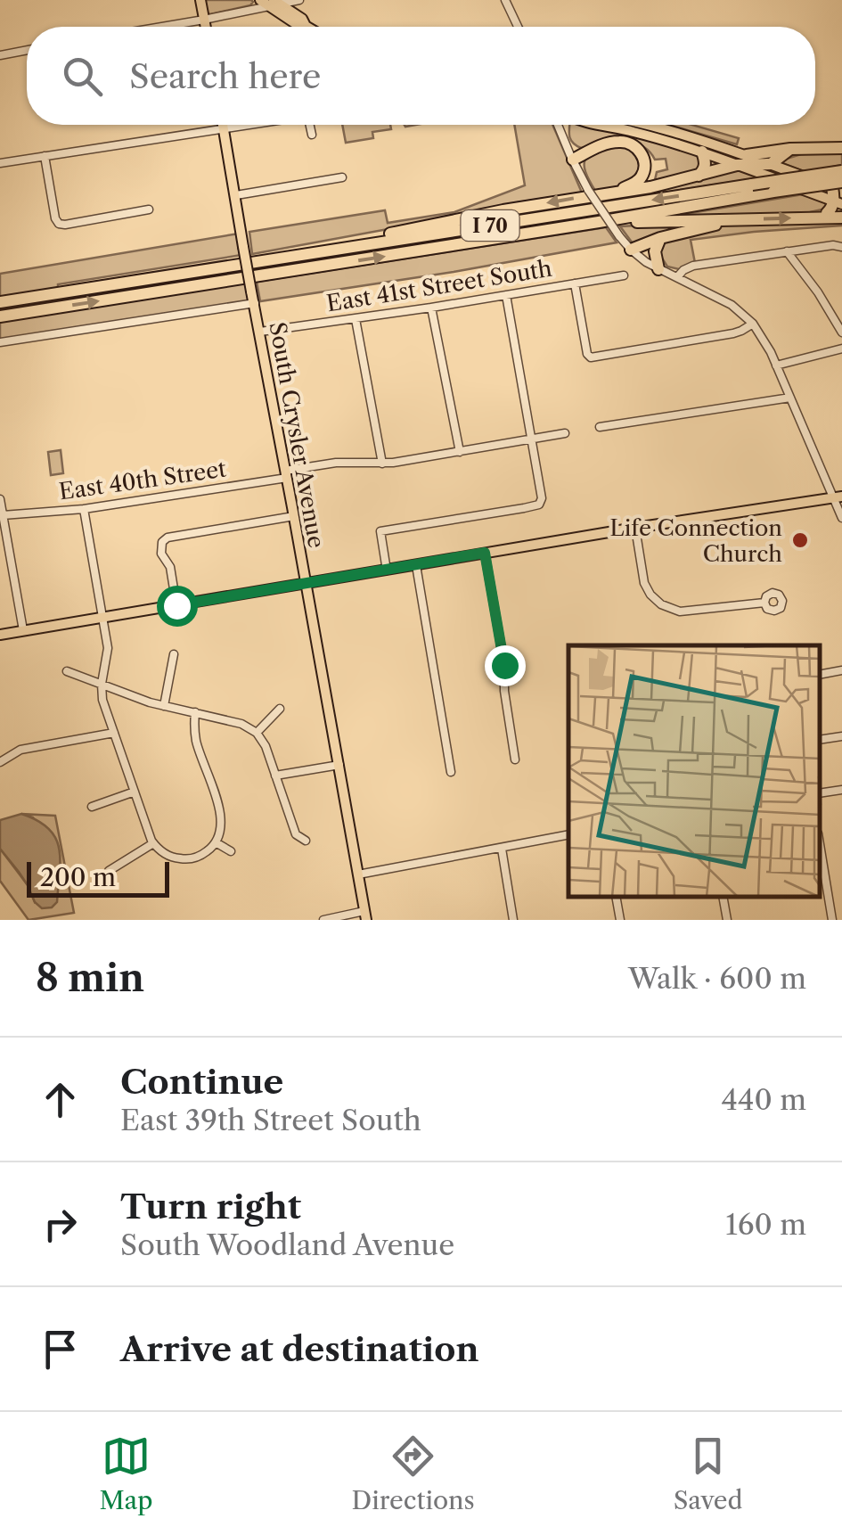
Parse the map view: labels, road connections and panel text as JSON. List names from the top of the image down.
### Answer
{
  "streets": {
    "highway": ["I 70"],
    "main road": ["South Crysler Avenue"],
    "street": ["East 41st Street South", "East 40th Street"]
  },
  "crossings": [
    ["East 41st Street South", "South Crysler Avenue"],
    ["South Crysler Avenue", "East 40th Street"]
  ],
  "places": ["Life Connection Church"],
  "scale_bar": "200 m",
  "page": {
    "search": "Search here",
    "scale": "200 m",
    "heading": ["8 min", "Walk · 600 m"],
    "list": [
      ["Continue", "East 39th Street South", "440 m"],
      ["Turn right", "South Woodland Avenue", "160 m"],
      "Arrive at destination"
    ],
    "nav": ["Map", "Directions", "Saved"]
  }
}
